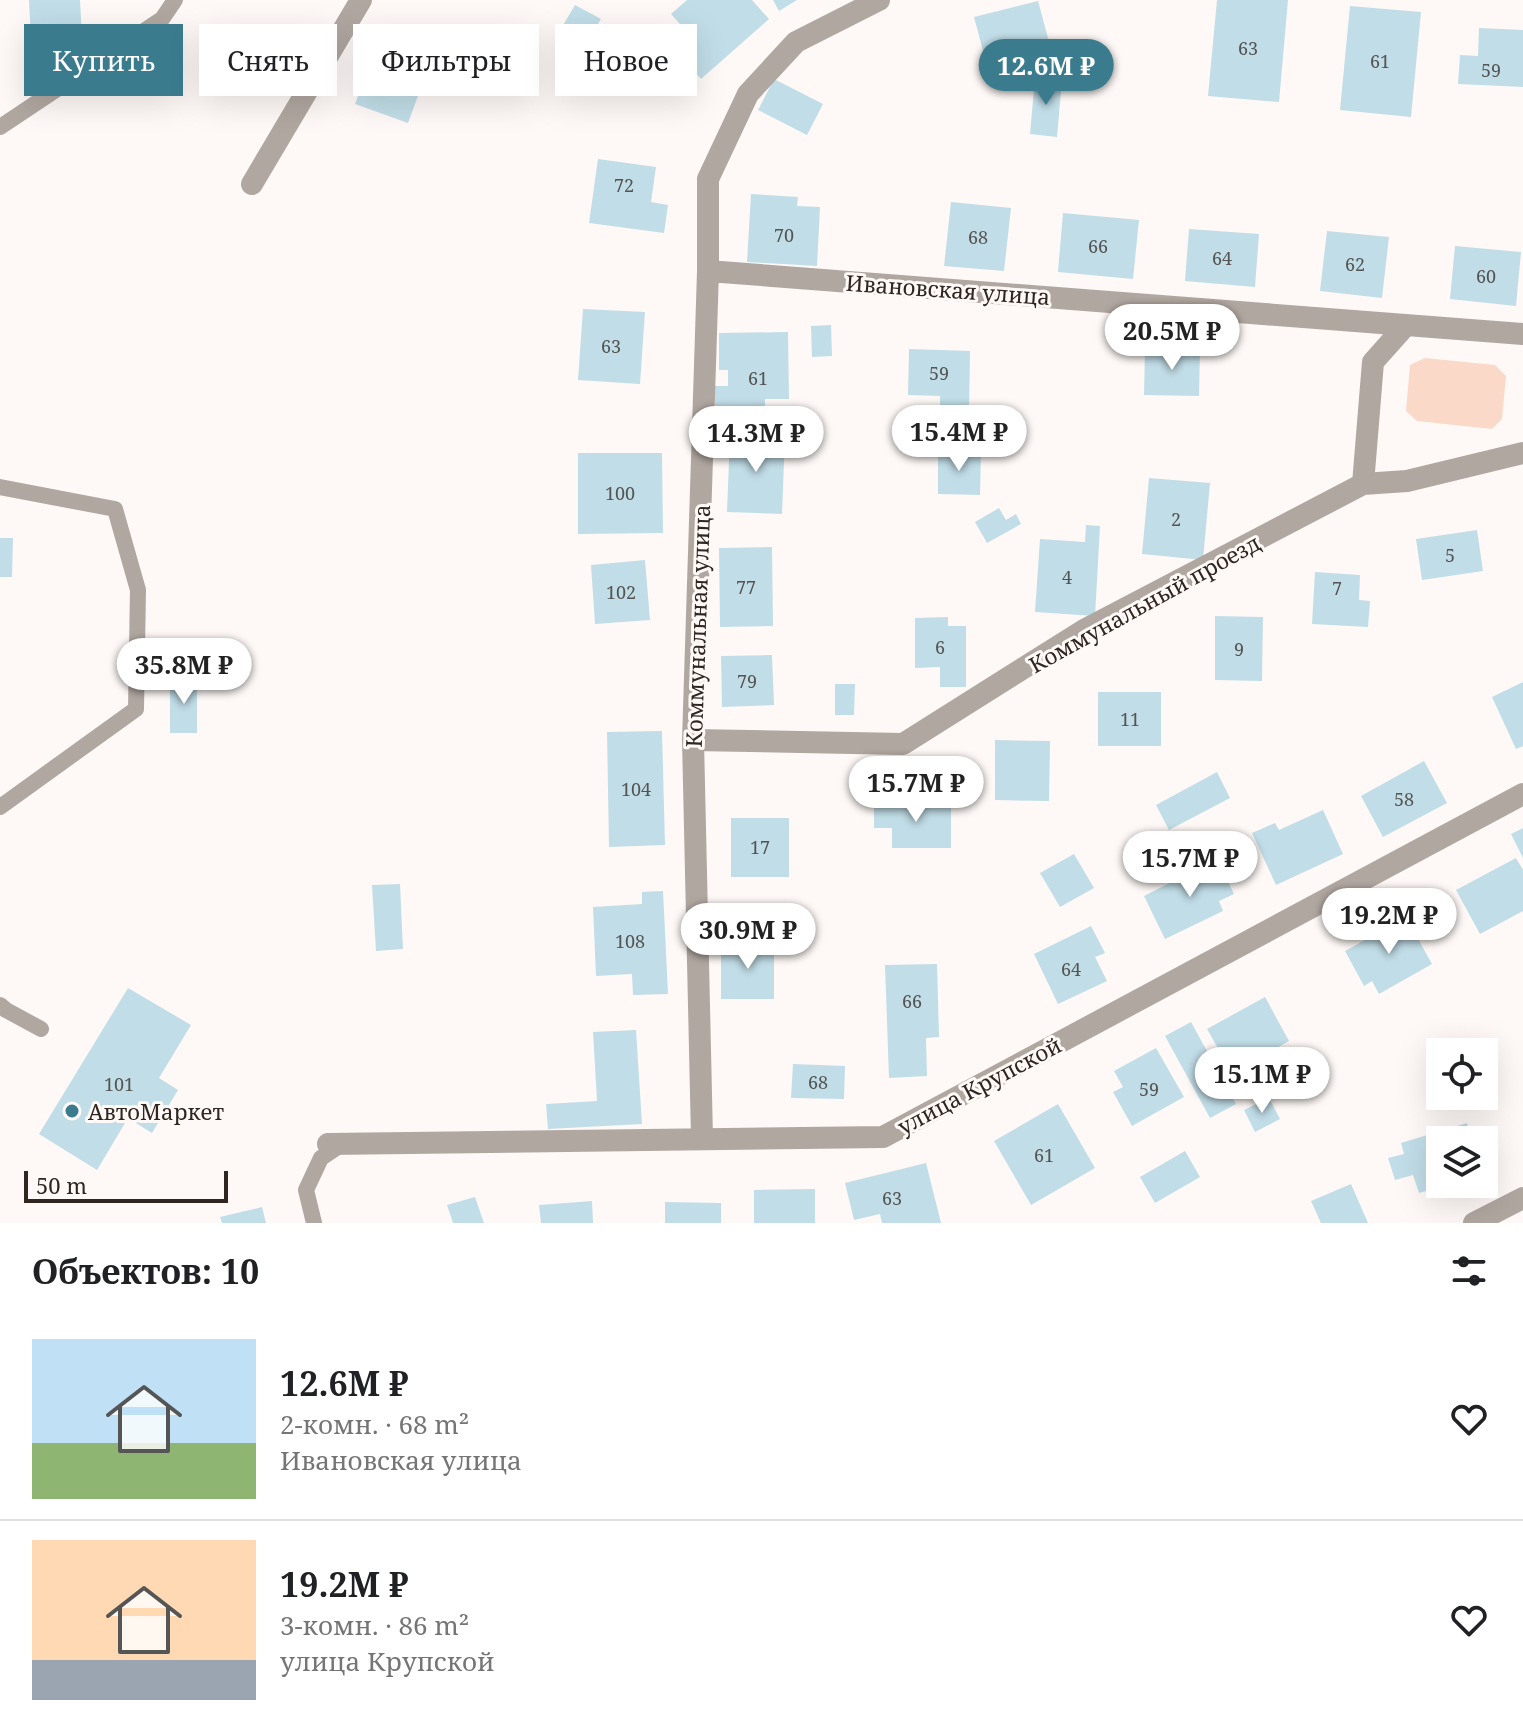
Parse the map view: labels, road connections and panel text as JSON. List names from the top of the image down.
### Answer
{
  "streets": {
    "street": [
      "Ивановская улица",
      "Коммунальный проезд",
      "Коммунальная улица",
      "улица Крупской"
    ]
  },
  "crossings": [
    ["Ивановская улица", "Коммунальная улица"],
    ["Коммунальный проезд", "Коммунальная улица"],
    ["Коммунальная улица", "улица Крупской"]
  ],
  "places": ["АвтоМаркет"],
  "house_numbers": [
    "63",
    "61",
    "59",
    "72",
    "70",
    "68",
    "66",
    "64",
    "62",
    "60",
    "63",
    "59",
    "61",
    "100",
    "2",
    "5",
    "4",
    "77",
    "7",
    "102",
    "6",
    "9",
    "79",
    "11",
    "104",
    "58",
    "17",
    "108",
    "64",
    "66",
    "68",
    "101",
    "59",
    "61",
    "63"
  ],
  "scale_bar": "50 m",
  "page": {
    "chip": [
      "Купить",
      "Снять",
      "Фильтры",
      "Новое"
    ],
    "price": [
      "12.6M ₽",
      "20.5M ₽",
      "15.4M ₽",
      "14.3M ₽",
      "35.8M ₽",
      "15.7M ₽",
      "15.7M ₽",
      "19.2M ₽",
      "30.9M ₽",
      "15.1M ₽"
    ],
    "scale": "50 m",
    "heading": "Объектов: 10",
    "list": [
      {
        "name": "12.6M ₽",
        "note": "2-комн. · 68 m² · Ивановская улица"
      },
      {
        "name": "19.2M ₽",
        "note": "3-комн. · 86 m² · улица Крупской"
      }
    ]
  }
}
